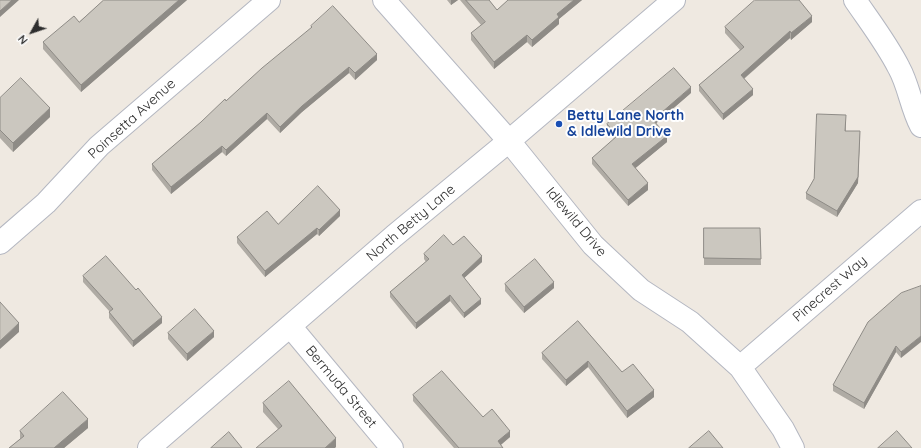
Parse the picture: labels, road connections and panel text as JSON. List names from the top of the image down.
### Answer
{
  "streets": {
    "street": [
      "Poinsetta Avenue",
      "Idlewild Drive",
      "North Betty Lane",
      "Pinecrest Way",
      "Bermuda Street"
    ]
  },
  "crossings": [
    ["Idlewild Drive", "North Betty Lane"],
    ["Idlewild Drive", "Pinecrest Way"],
    ["North Betty Lane", "Bermuda Street"]
  ],
  "places": ["Betty Lane North & Idlewild Drive"],
  "north": "bottom left"
}
